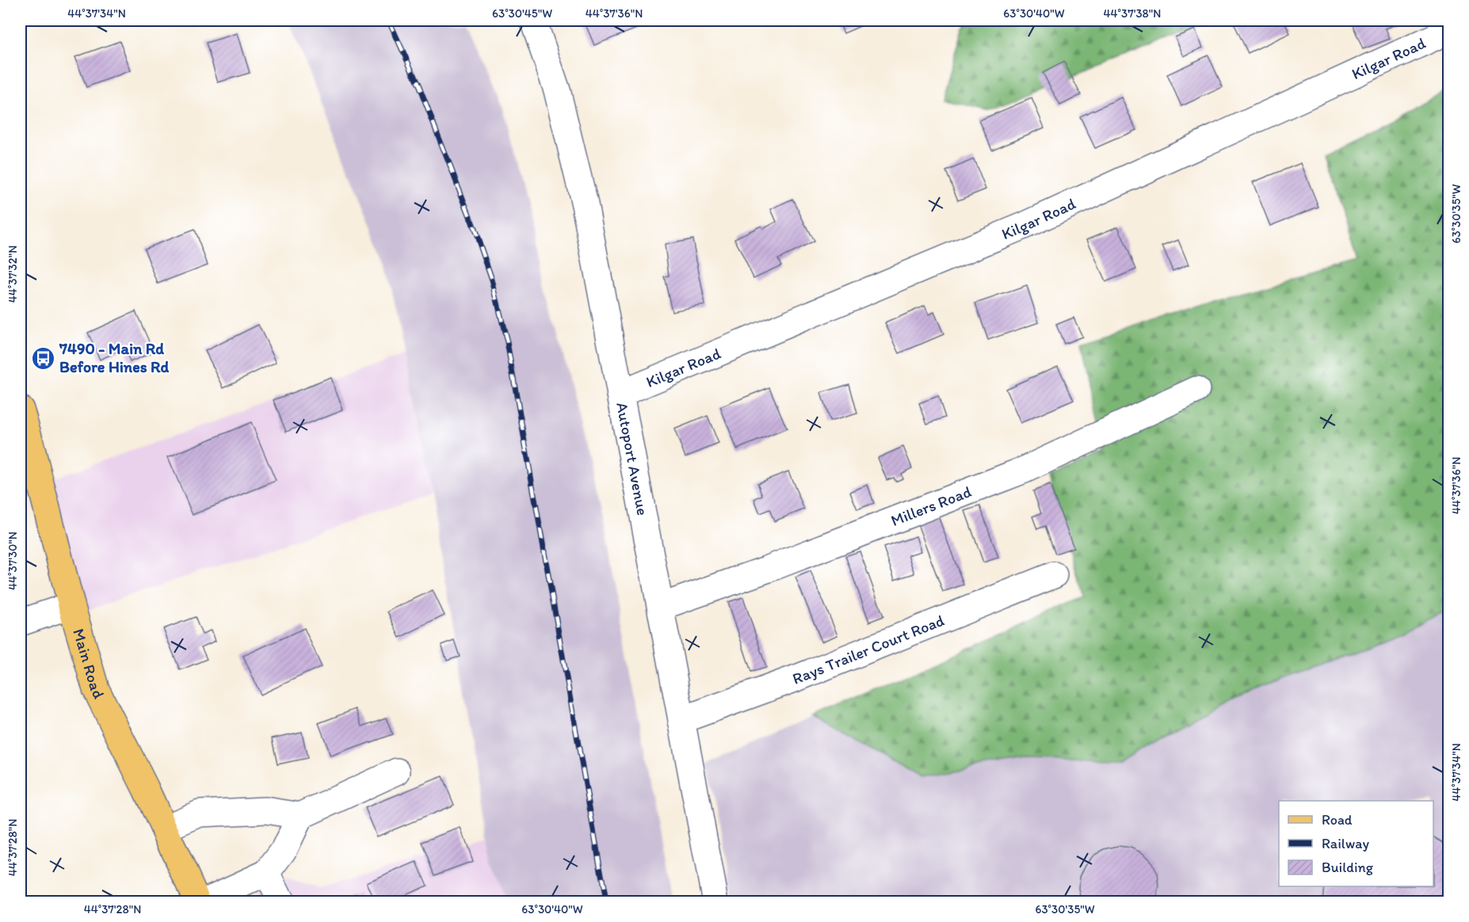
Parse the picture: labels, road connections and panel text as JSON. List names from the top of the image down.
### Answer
{
  "streets": {
    "main road": ["Main Road"],
    "street": [
      "Kilgar Road",
      "Autoport Avenue",
      "Millers Road",
      "Rays Trailer Court Road"
    ]
  },
  "crossings": [
    ["Kilgar Road", "Autoport Avenue"],
    ["Autoport Avenue", "Millers Road"],
    ["Autoport Avenue", "Rays Trailer Court Road"]
  ],
  "places": {
    "bus stop": ["7490 - Main Rd Before Hines Rd"]
  },
  "legend": ["Road", "Railway", "Building"],
  "coordinates": [
    "44°37'34\"N",
    "63°30'45\"W",
    "44°37'36\"N",
    "63°30'40\"W",
    "44°37'38\"N",
    "63°30'35\"W",
    "44°37'32\"N",
    "44°37'30\"N",
    "44°37'28\"N"
  ]
}
